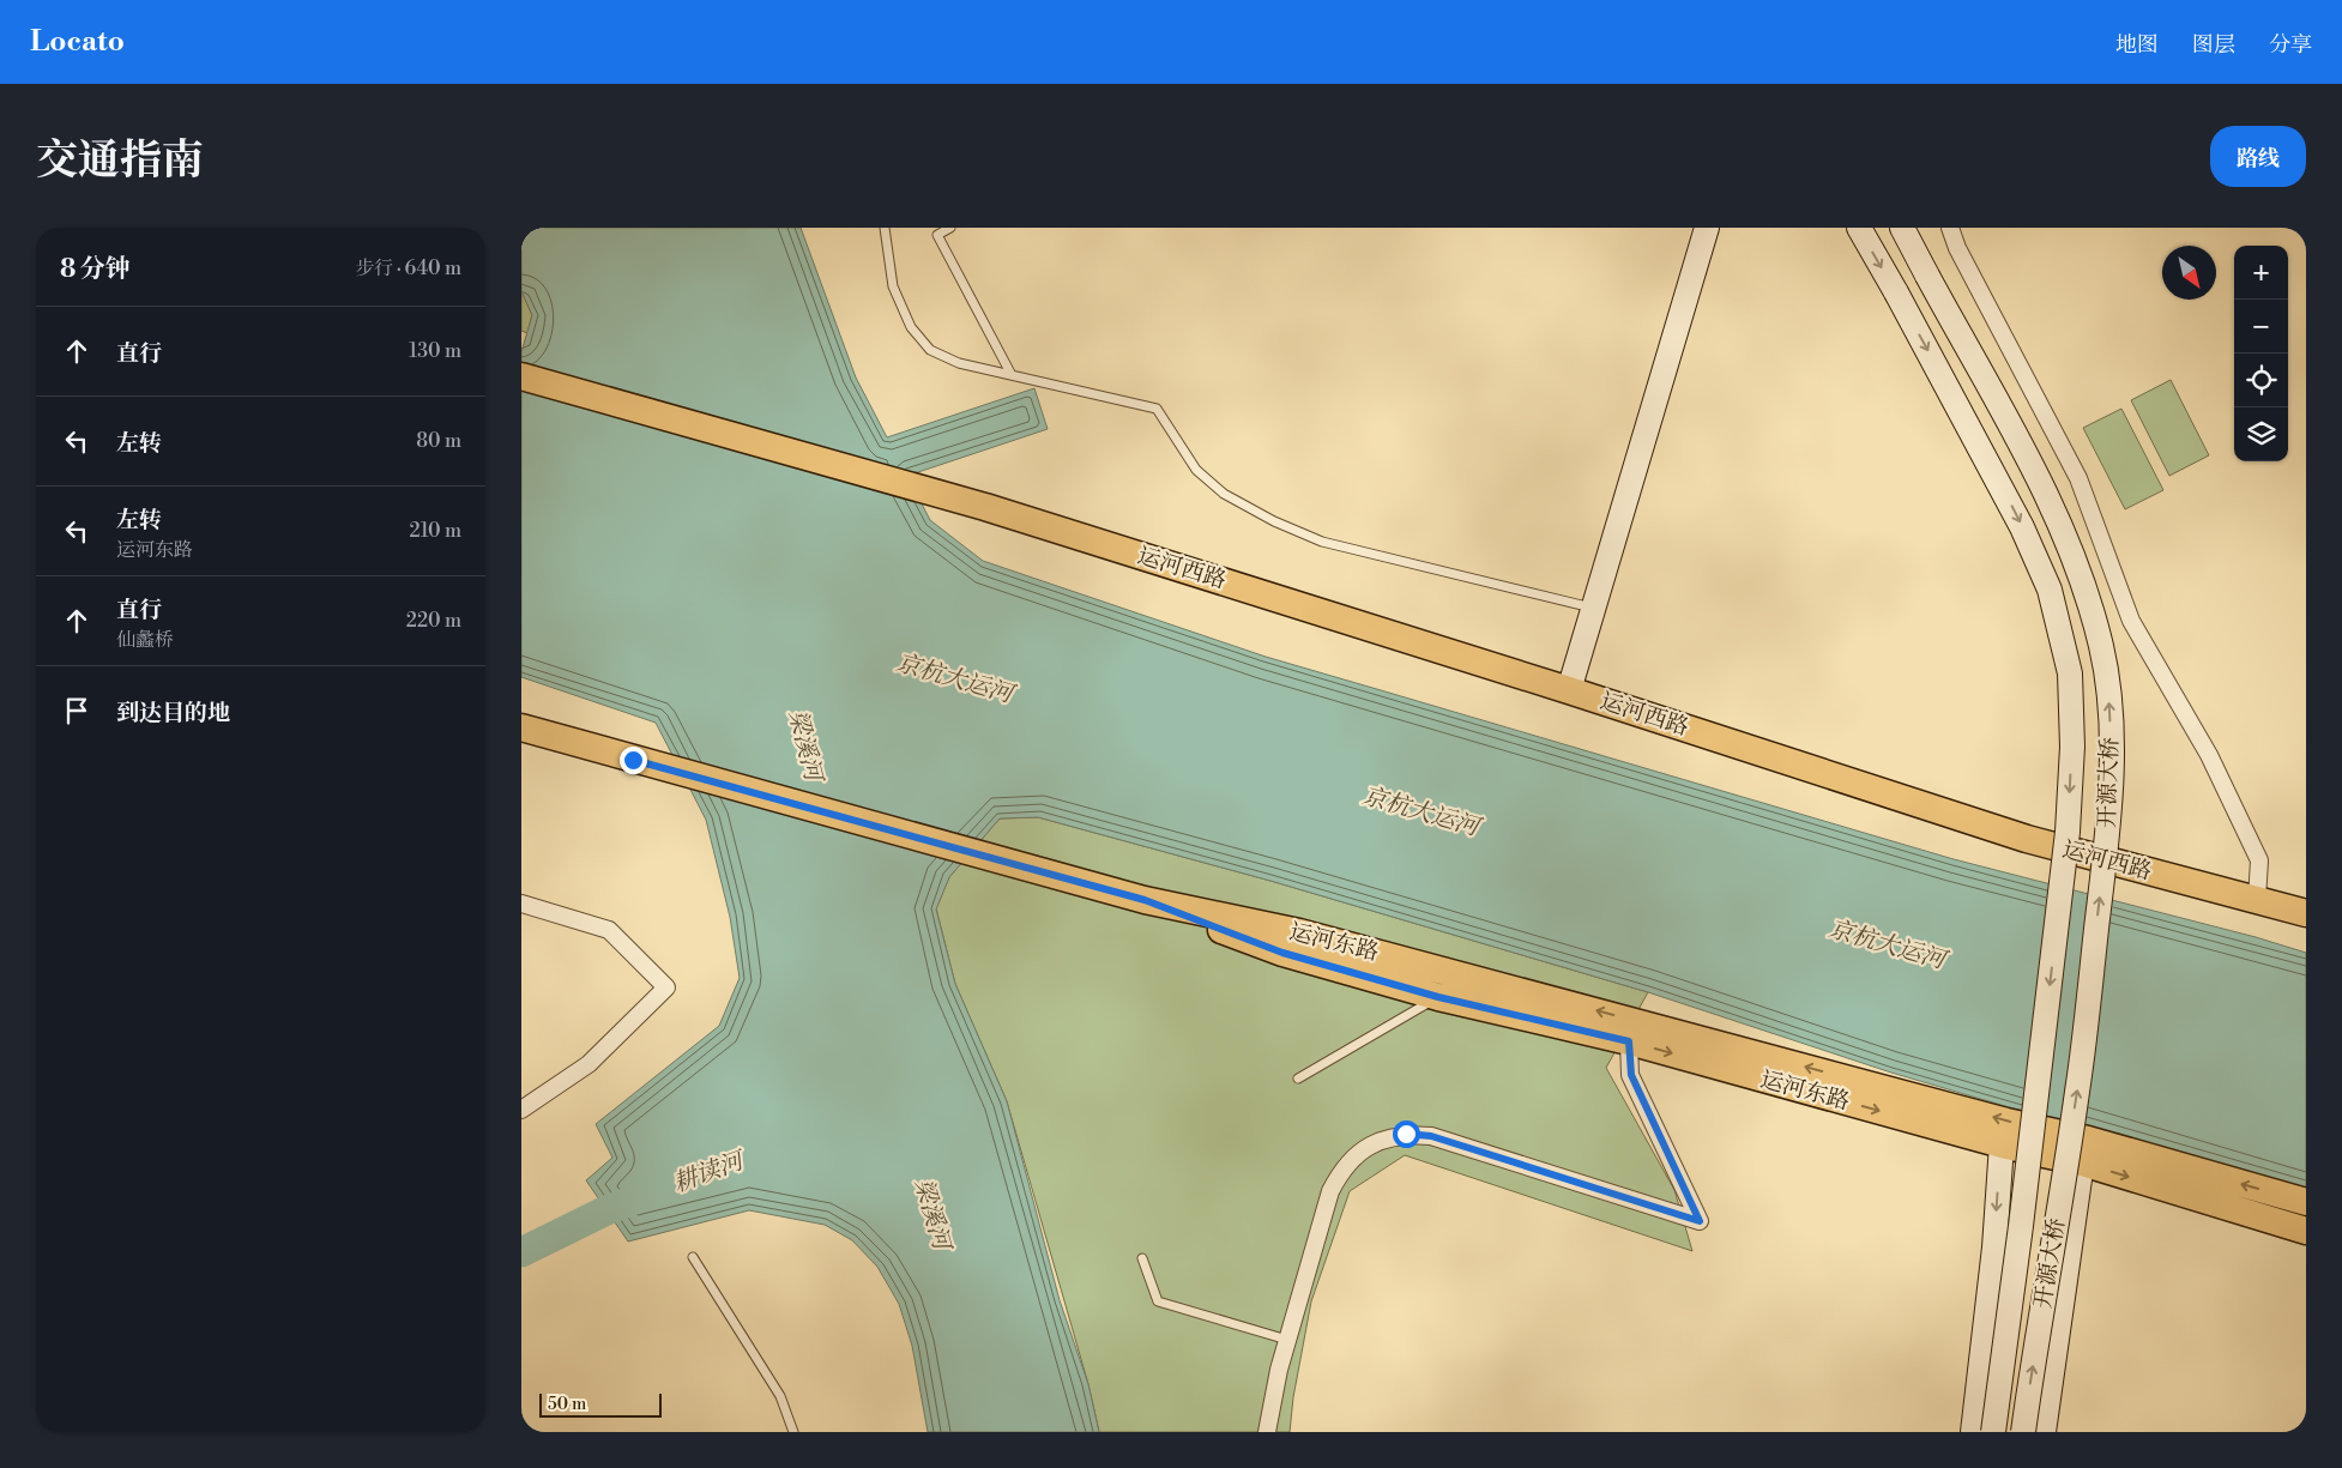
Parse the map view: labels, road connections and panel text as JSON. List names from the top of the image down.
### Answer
{
  "streets": {
    "main road": ["运河西路", "开源大桥", "运河东路"]
  },
  "water": ["京杭大运河", "梁溪河", "耕读河"],
  "scale_bar": "50 m",
  "north": "bottom right",
  "page": {
    "header": "Locato",
    "nav": ["地图", "图层", "分享"],
    "title": "交通指南",
    "buttons": "路线",
    "heading": ["8 分钟", "步行 · 640 m"],
    "map_buttons": ["+", "−"],
    "list": [
      ["直行", "130 m"],
      ["左转", "80 m"],
      ["左转", "运河东路", "210 m"],
      ["直行", "仙蠡桥", "220 m"],
      "到达目的地"
    ],
    "scale": "50 m"
  }
}
